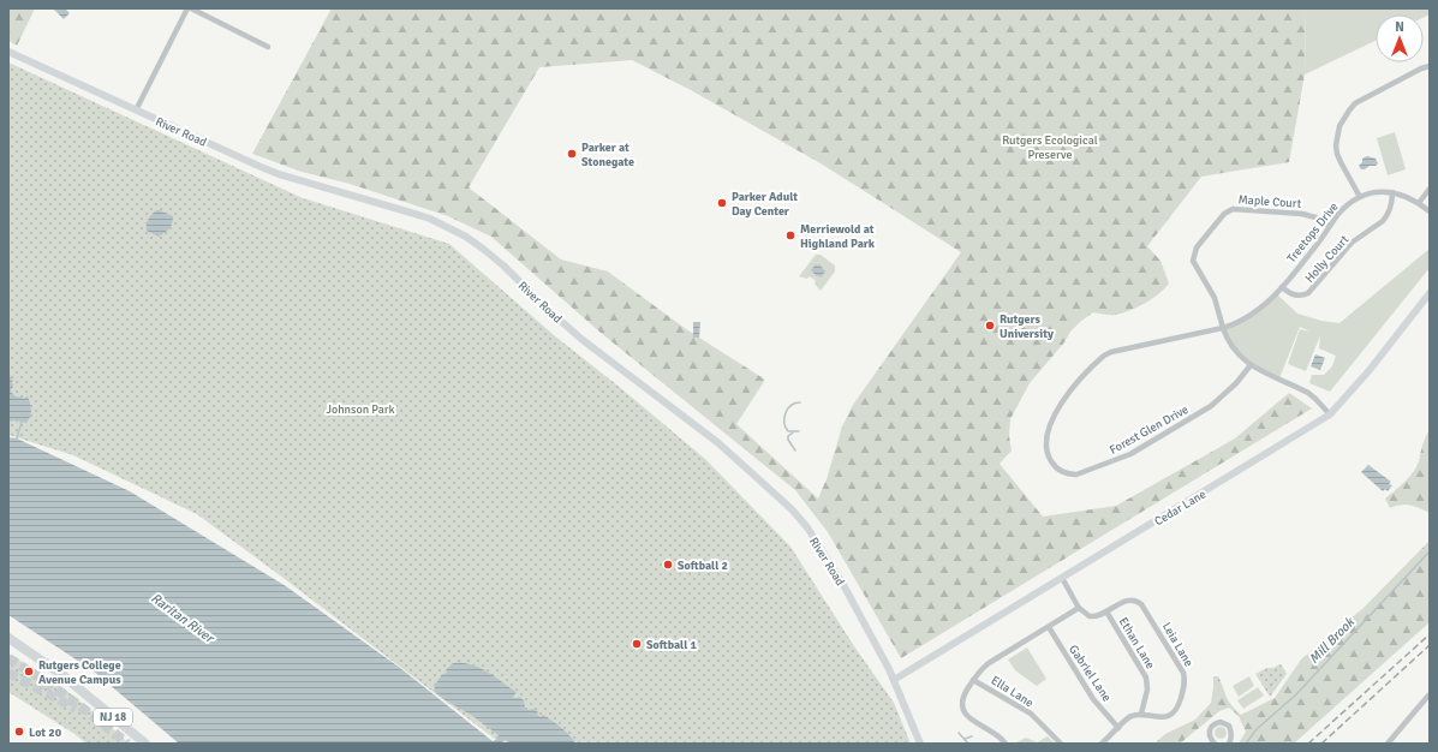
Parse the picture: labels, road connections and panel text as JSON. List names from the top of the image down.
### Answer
{
  "streets": {
    "highway": ["NJ 18"],
    "street": [
      "River Road",
      "Maple Court",
      "Treetops Drive",
      "Holly Court",
      "Forest Glen Drive",
      "Cedar Lane",
      "Ethan Lane",
      "Leia Lane",
      "Gabriel Lane",
      "Ella Lane"
    ]
  },
  "crossings": [
    ["River Road", "Cedar Lane"],
    ["Maple Court", "Treetops Drive"],
    ["Maple Court", "Forest Glen Drive"],
    ["Treetops Drive", "Holly Court"],
    ["Treetops Drive", "Forest Glen Drive"],
    ["Ethan Lane", "Leia Lane"]
  ],
  "water": ["Raritan River", "Mill Brook"],
  "parks": ["Rutgers Ecological Preserve", "Johnson Park"],
  "places": [
    "Parker at Stonegate",
    "Parker Adult Day Center",
    "Merriewold at Highland Park",
    "Rutgers University",
    "Softball 2",
    "Softball 1",
    "Rutgers College Avenue Campus",
    "Lot 20"
  ],
  "north": "top"
}
